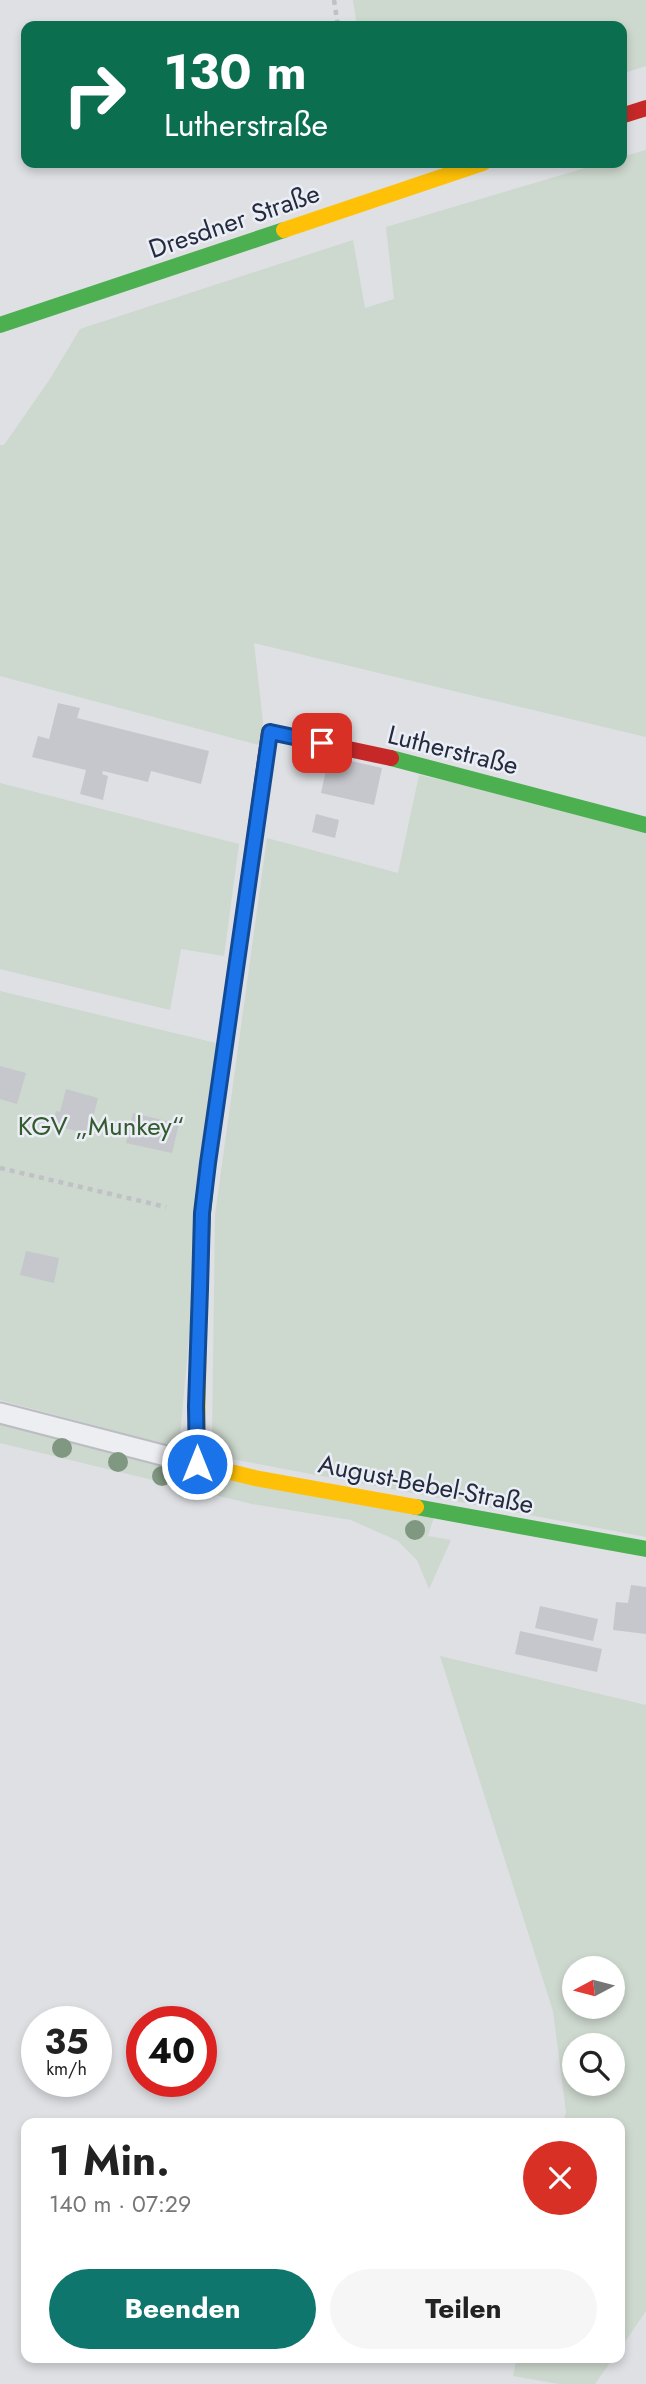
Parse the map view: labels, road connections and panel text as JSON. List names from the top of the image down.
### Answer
{
  "streets": {
    "street": ["Dresdner Straße", "Lutherstraße", "August-Bebel-Straße"]
  },
  "crossings": [
    ["Lutherstraße", "August-Bebel-Straße"]
  ],
  "parks": ["KGV „Munkey“"],
  "north": "left",
  "page": {
    "turn": ["130 m", "Lutherstraße"],
    "speed": "35 km/h",
    "limit": "40",
    "heading": ["1 Min.", "140 m · 07:29"],
    "buttons": ["Beenden", "Teilen"]
  }
}
